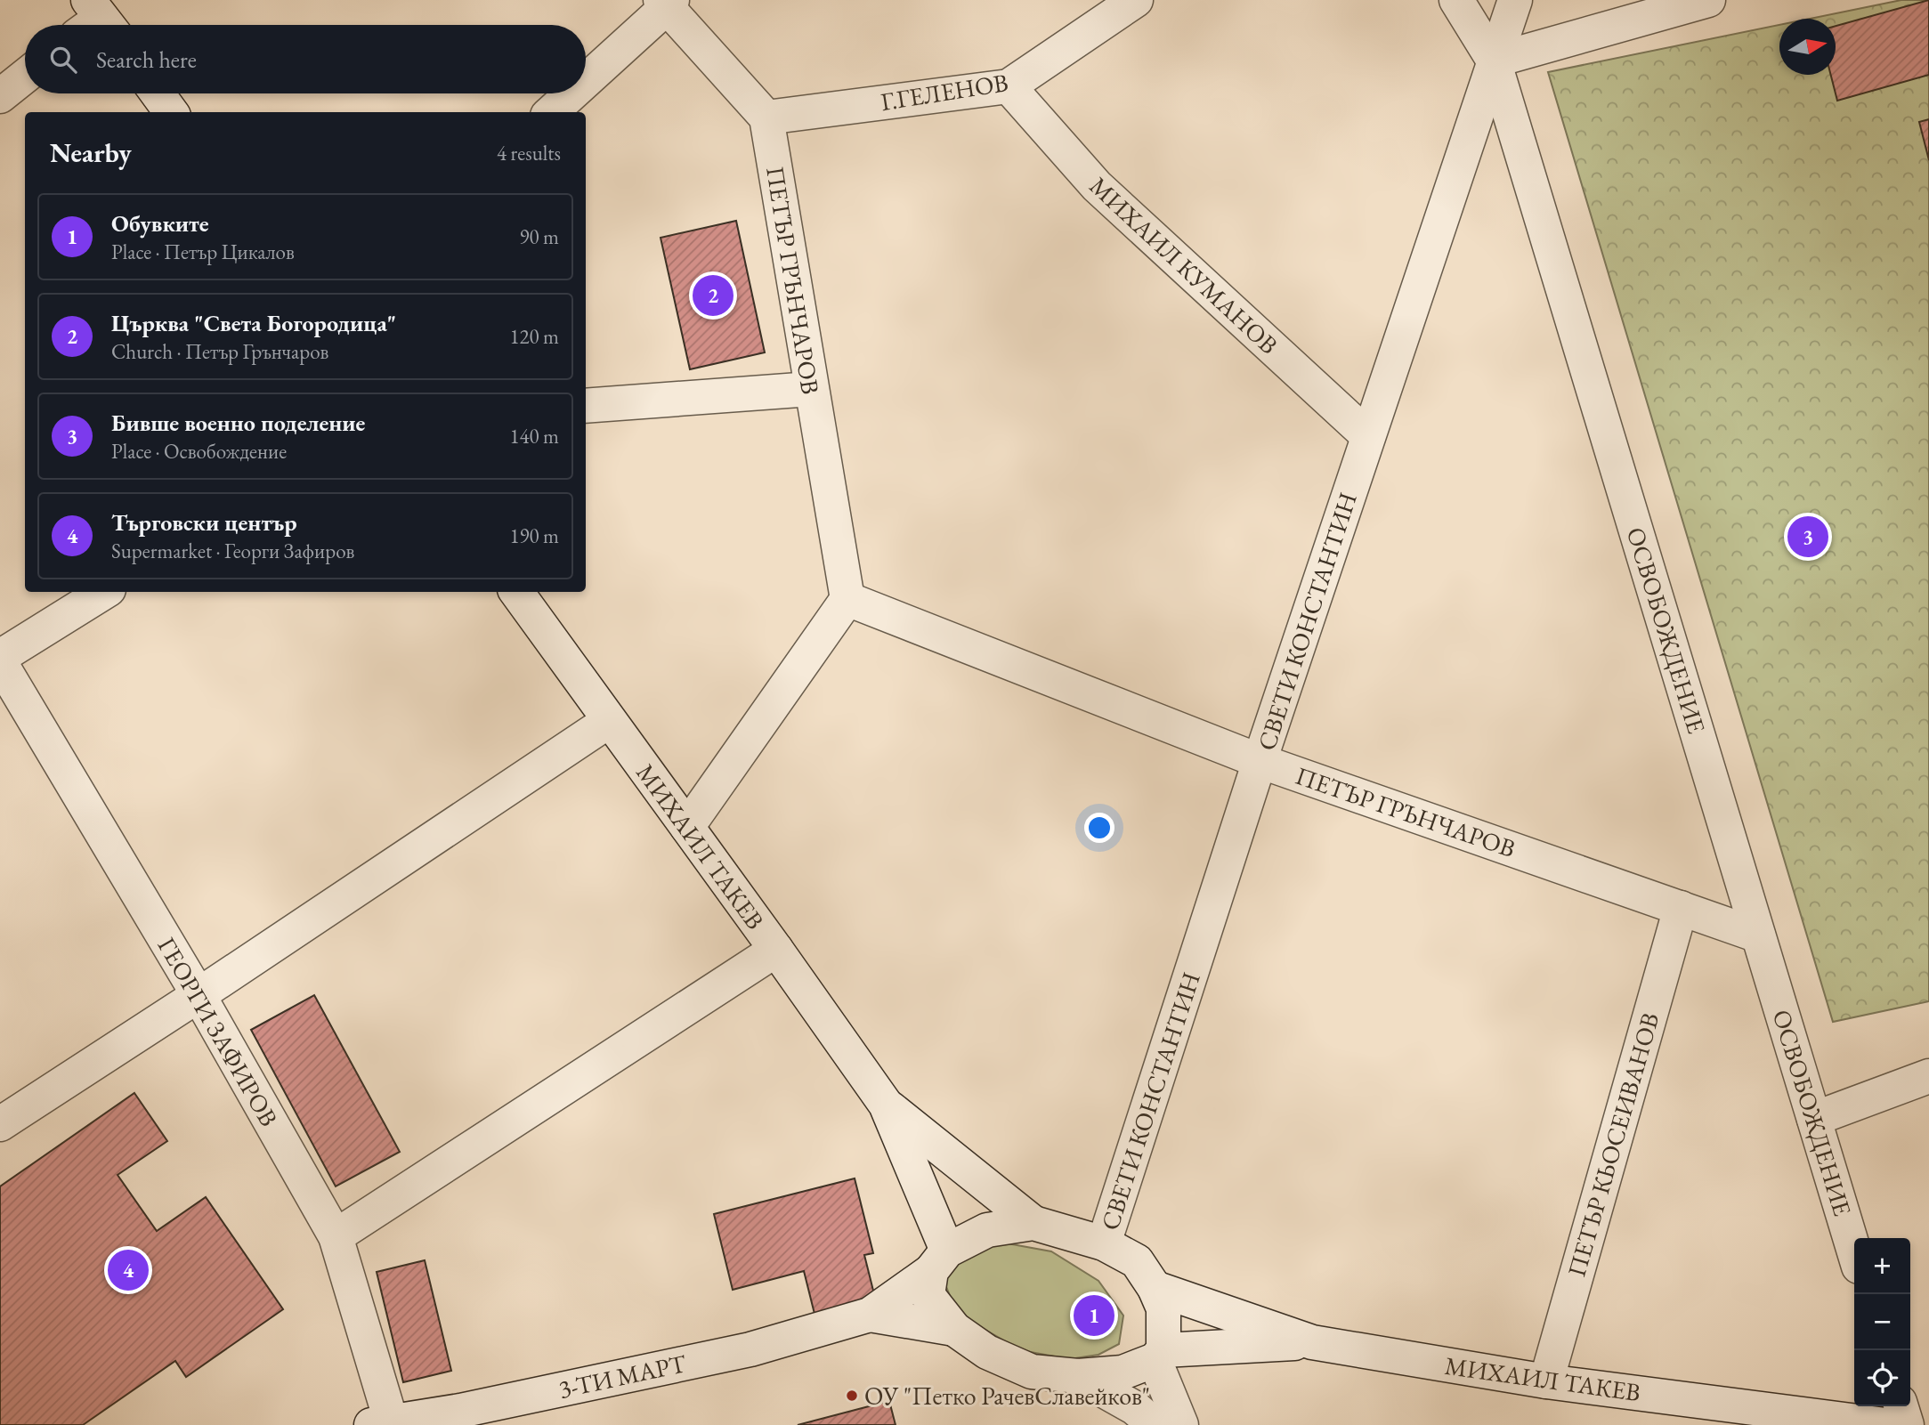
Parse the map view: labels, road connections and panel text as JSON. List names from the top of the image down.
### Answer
{
  "streets": {
    "street": [
      "Г.ГЕЛЕНОВ",
      "МИХАИЛ КУМАНОВ",
      "ПЕТЪР ГРЪНЧАРОВ",
      "СВЕТИ КОНСТАНТИН",
      "ОСВОБОЖДЕНИЕ",
      "МИХАИЛ ТАКЕВ",
      "ГЕОРГИ ЗАФИРОВ",
      "ПЕТЪР КЬОСЕИВАНОВ",
      "3-ТИ МАРТ"
    ]
  },
  "crossings": [
    ["Г.ГЕЛЕНОВ", "МИХАИЛ КУМАНОВ"],
    ["Г.ГЕЛЕНОВ", "ПЕТЪР ГРЪНЧАРОВ"],
    ["МИХАИЛ КУМАНОВ", "СВЕТИ КОНСТАНТИН"],
    ["ПЕТЪР ГРЪНЧАРОВ", "СВЕТИ КОНСТАНТИН"],
    ["ПЕТЪР ГРЪНЧАРОВ", "ОСВОБОЖДЕНИЕ"],
    ["ПЕТЪР ГРЪНЧАРОВ", "ПЕТЪР КЬОСЕИВАНОВ"],
    ["СВЕТИ КОНСТАНТИН", "ОСВОБОЖДЕНИЕ"],
    ["СВЕТИ КОНСТАНТИН", "МИХАИЛ ТАКЕВ"],
    ["МИХАИЛ ТАКЕВ", "ПЕТЪР КЬОСЕИВАНОВ"],
    ["ГЕОРГИ ЗАФИРОВ", "3-ТИ МАРТ"]
  ],
  "places": ["ОУ \"Петко РачевСлавейков\""],
  "north": "right",
  "page": {
    "search": "Search here",
    "heading": ["Nearby", "4 results"],
    "list": [
      {
        "mark": "1",
        "name": "Обувките",
        "note": "Place · Петър Цикалов",
        "value": "90 m"
      },
      {
        "mark": "2",
        "name": "Църква \"Света Богородица\"",
        "note": "Church · Петър Грънчаров",
        "value": "120 m"
      },
      {
        "mark": "3",
        "name": "Бивше военно поделение",
        "note": "Place · Освобождение",
        "value": "140 m"
      },
      {
        "mark": "4",
        "name": "Търговски център",
        "note": "Supermarket · Георги Зафиров",
        "value": "190 m"
      }
    ],
    "pins": [
      "2",
      "3",
      "4",
      "1"
    ],
    "map_buttons": ["+", "−"]
  }
}
